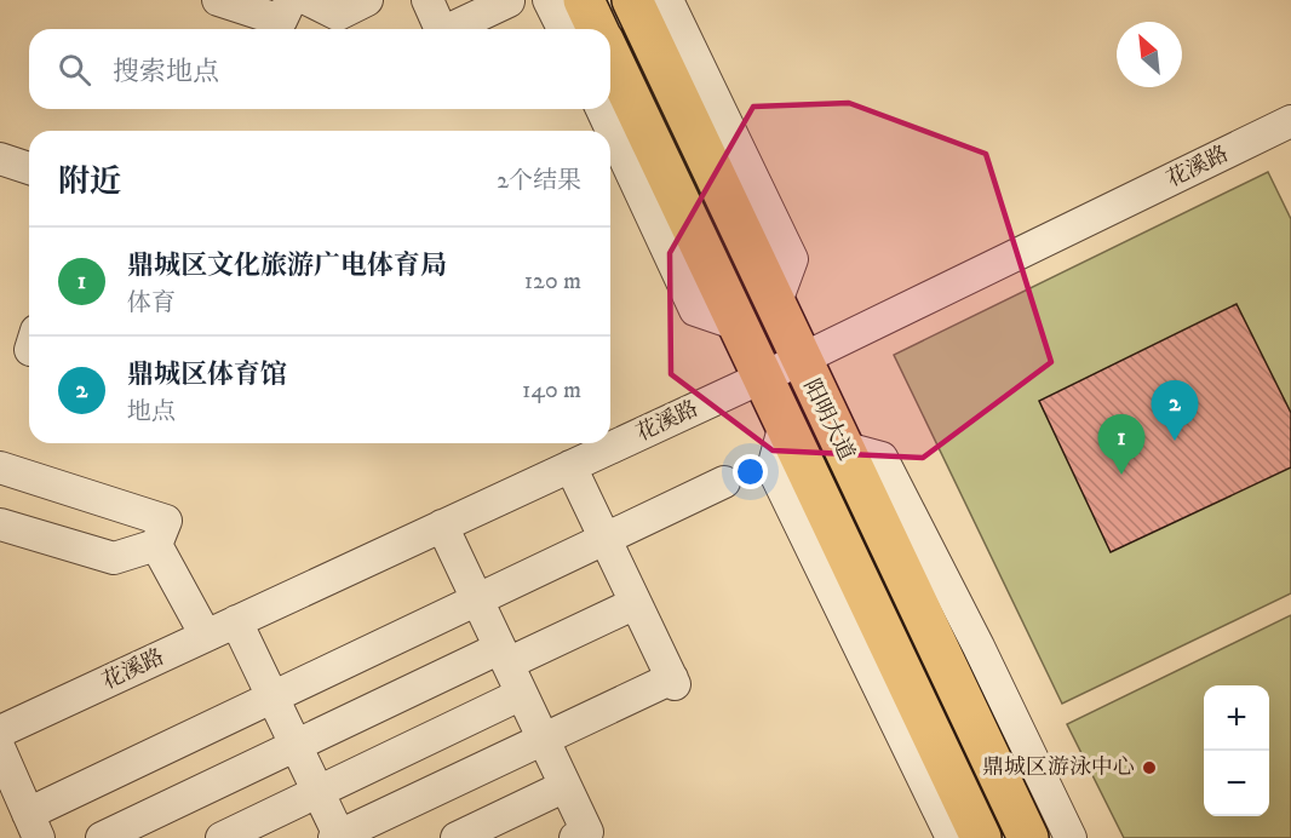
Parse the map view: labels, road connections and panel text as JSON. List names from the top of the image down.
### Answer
{
  "streets": {
    "main road": ["阳明大道"],
    "street": ["花溪路"]
  },
  "crossings": [
    ["花溪路", "阳明大道"]
  ],
  "places": ["鼎城区游泳中心"],
  "north": "top left",
  "page": {
    "search": "搜索地点",
    "heading": ["附近", "2个结果"],
    "list": [
      {
        "mark": "1",
        "name": "鼎城区文化旅游广电体育局",
        "note": "体育",
        "value": "120 m"
      },
      {
        "mark": "2",
        "name": "鼎城区体育馆",
        "note": "地点",
        "value": "140 m"
      }
    ],
    "pins": ["2", "1"],
    "map_buttons": ["+", "−"]
  }
}
